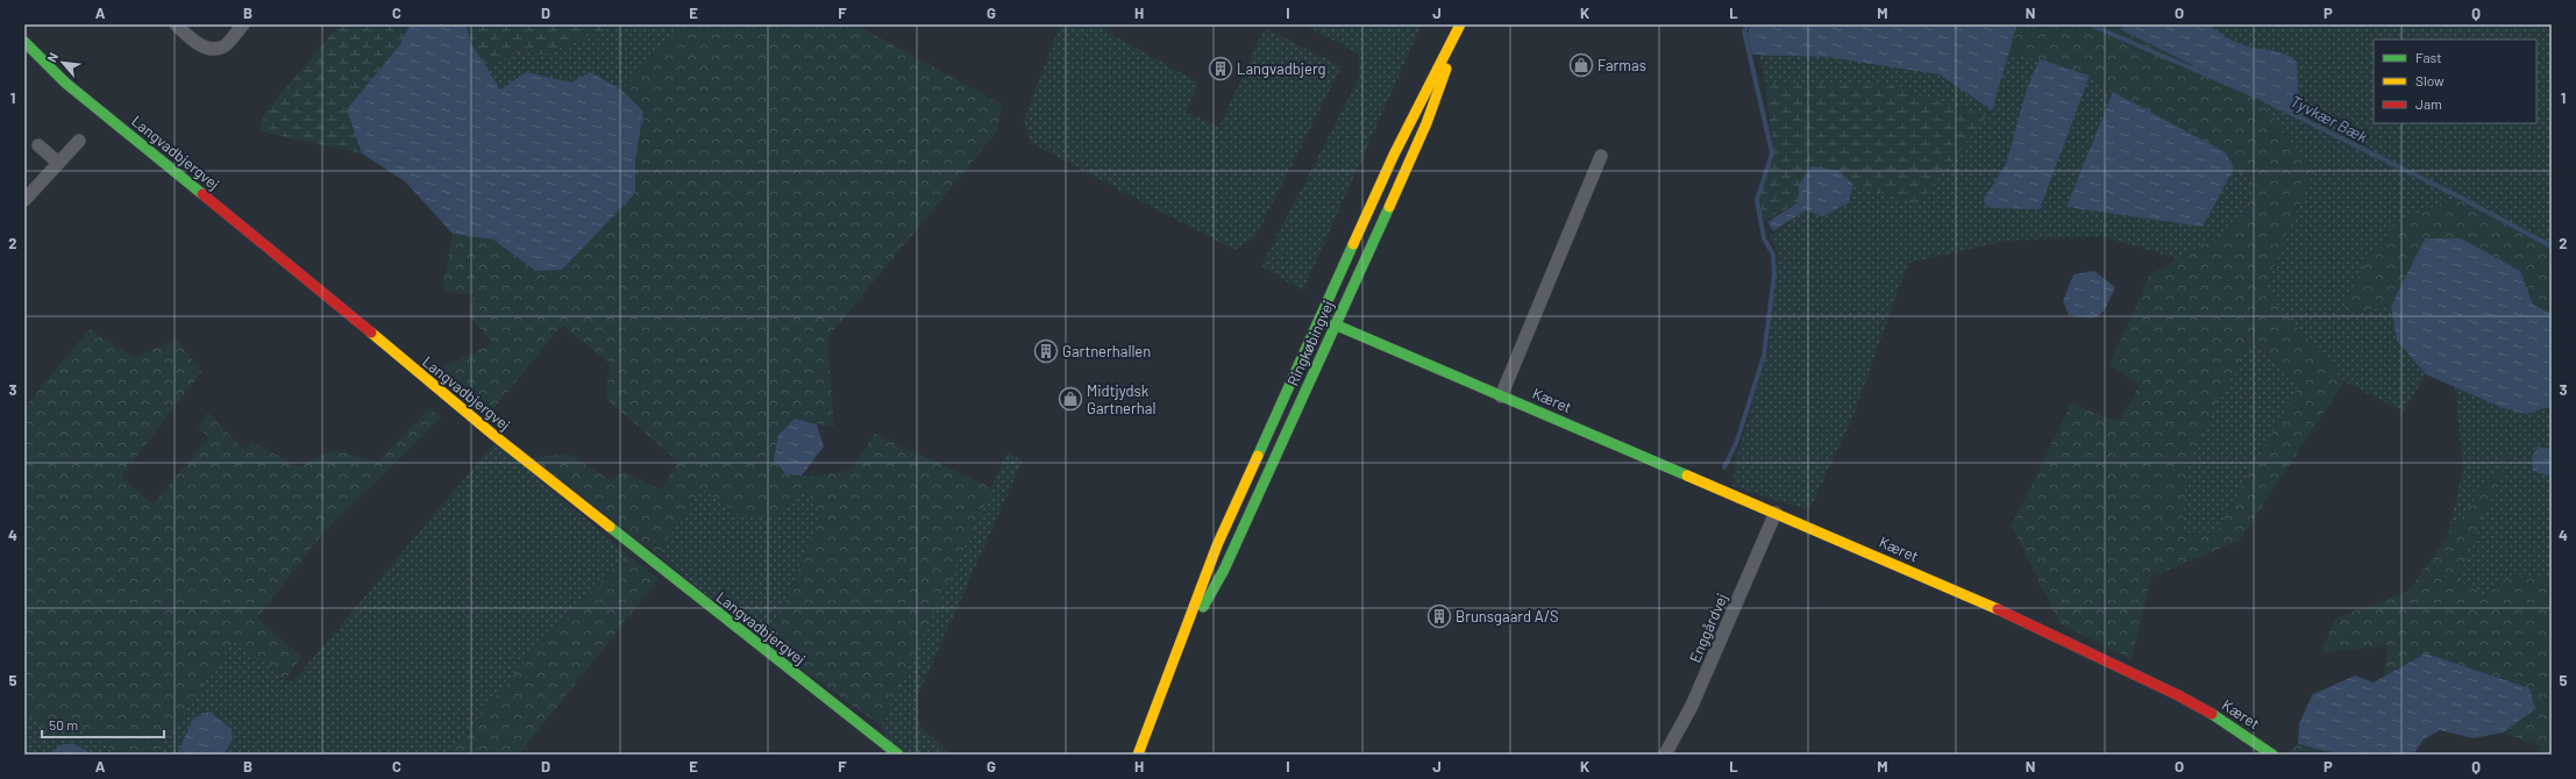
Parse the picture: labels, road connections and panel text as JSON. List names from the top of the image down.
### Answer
{
  "streets": {
    "street": [
      "Langvadbjergvej",
      "Ringkøbingvej",
      "Kæret",
      "Enggårdvej"
    ]
  },
  "crossings": [
    ["Ringkøbingvej", "Kæret"],
    ["Kæret", "Enggårdvej"]
  ],
  "water": ["Tyvkær Bæk"],
  "places": {
    "shop": ["Farmas", "Midtjydsk Gartnerhal"],
    "building": ["Langvadbjerg", "Gartnerhallen", "Brunsgaard A/S"]
  },
  "legend": ["Fast", "Slow", "Jam"],
  "scale_bar": "50 m",
  "north": "top left",
  "grid": {
    "columns": [
      "A",
      "B",
      "C",
      "D",
      "E",
      "F",
      "G",
      "H",
      "I",
      "J",
      "K",
      "L",
      "M",
      "N",
      "O",
      "P",
      "Q"
    ],
    "rows": [
      "1",
      "2",
      "3",
      "4",
      "5"
    ]
  }
}
